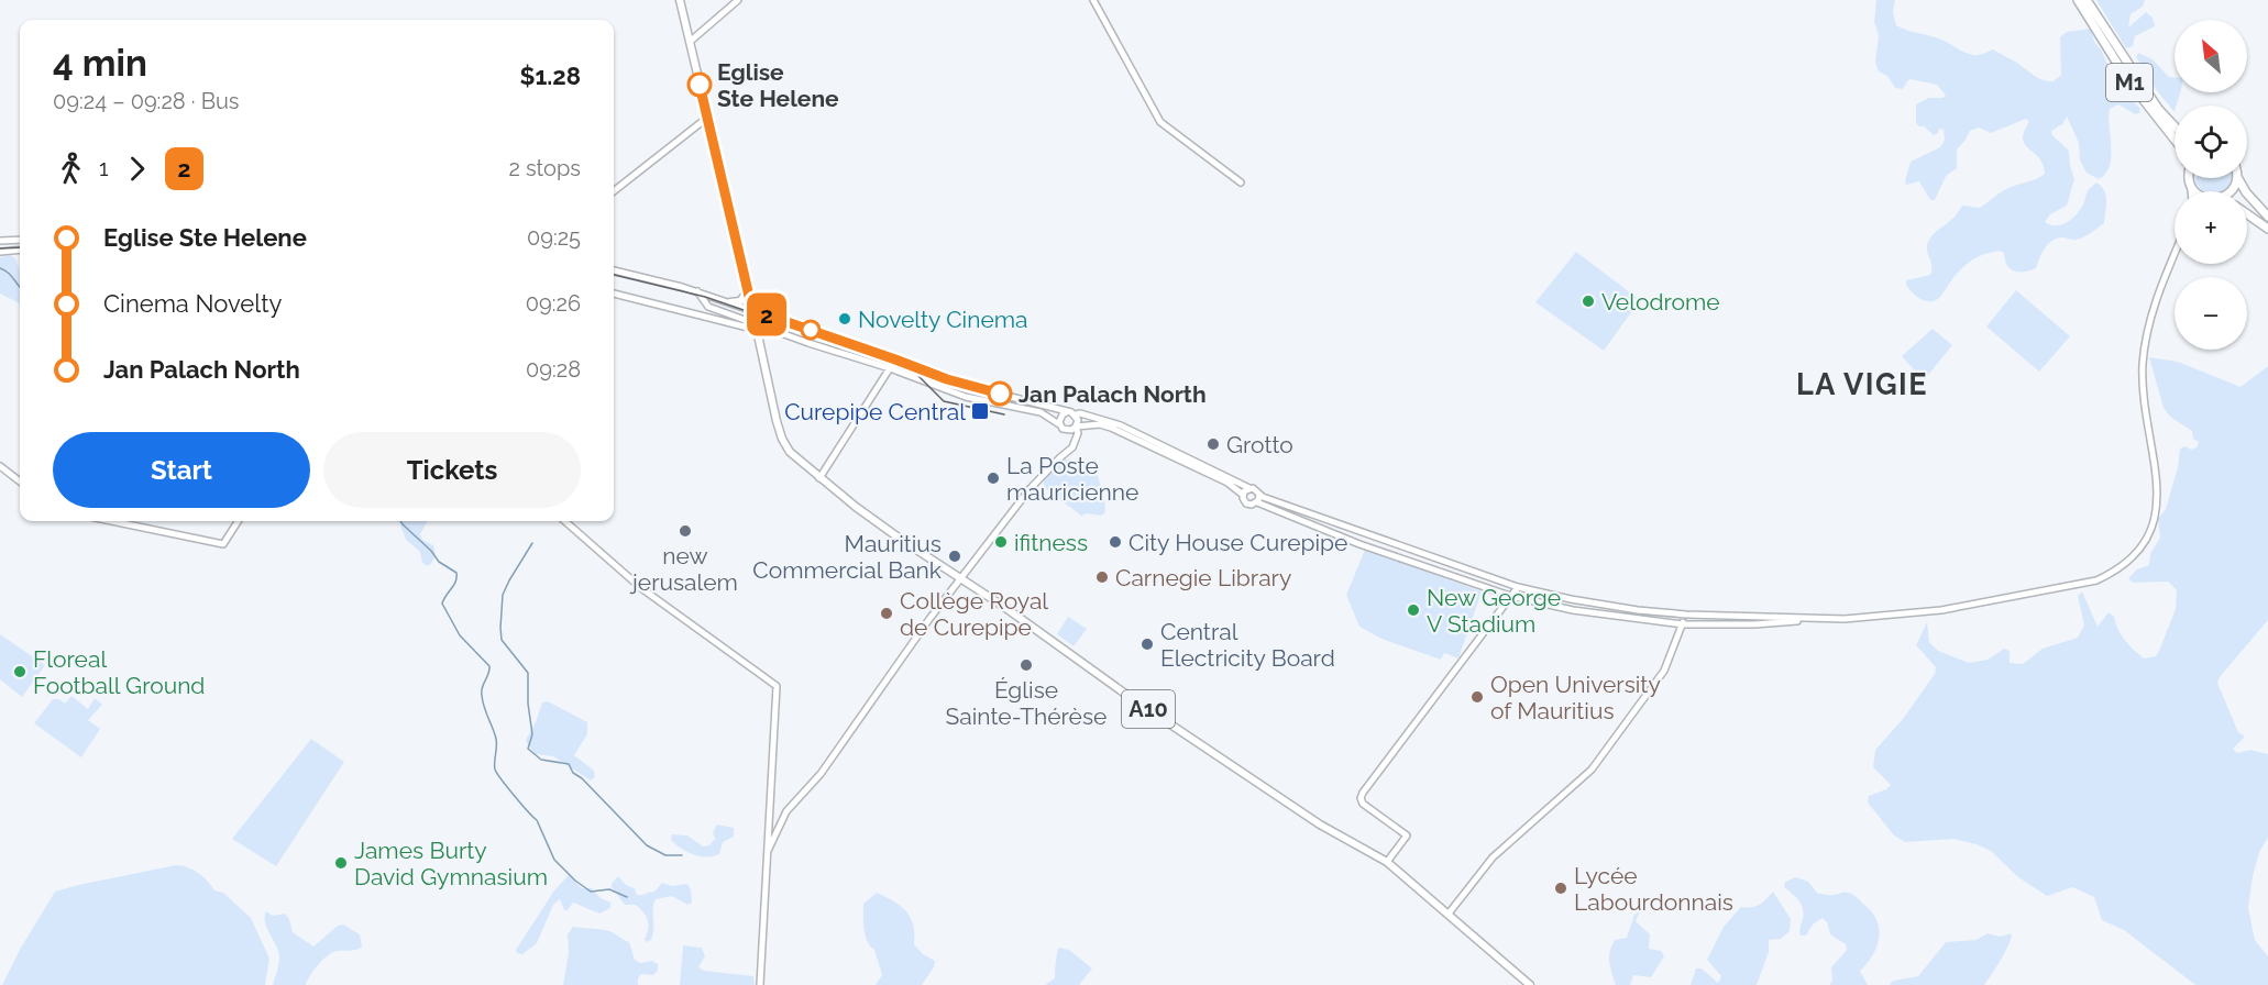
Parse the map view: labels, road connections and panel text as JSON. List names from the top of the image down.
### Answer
{
  "streets": {
    "highway": ["M1"],
    "main road": ["A10"]
  },
  "districts": ["LA VIGIE"],
  "places": {
    "other": [
      "Eglise Ste Helene",
      "Velodrome",
      "Novelty Cinema",
      "Jan Palach North",
      "Grotto",
      "La Poste mauricienne",
      "new jerusalem",
      "ifitness",
      "City House Curepipe",
      "Mauritius Commercial Bank",
      "Carnegie Library",
      "New George V Stadium",
      "Collège Royal de Curepipe",
      "Central Electricity Board",
      "Église Sainte-Thérèse",
      "Floreal Football Ground",
      "Open University of Mauritius",
      "James Burty David Gymnasium",
      "Lycée Labourdonnais"
    ],
    "transit": ["Curepipe Central"]
  },
  "lines": ["bus line 2"],
  "north": "top left",
  "page": {
    "on_map": "2",
    "map_buttons": ["+", "−"],
    "heading": ["4 min", "09:24 – 09:28 · Bus", "$1.28"],
    "legs": ["1", "2", "2 stops"],
    "list": [
      {
        "name": "Eglise Ste Helene",
        "value": "09:25"
      },
      {
        "name": "Cinema Novelty",
        "value": "09:26"
      },
      {
        "name": "Jan Palach North",
        "value": "09:28"
      }
    ],
    "buttons": ["Start", "Tickets"]
  }
}
